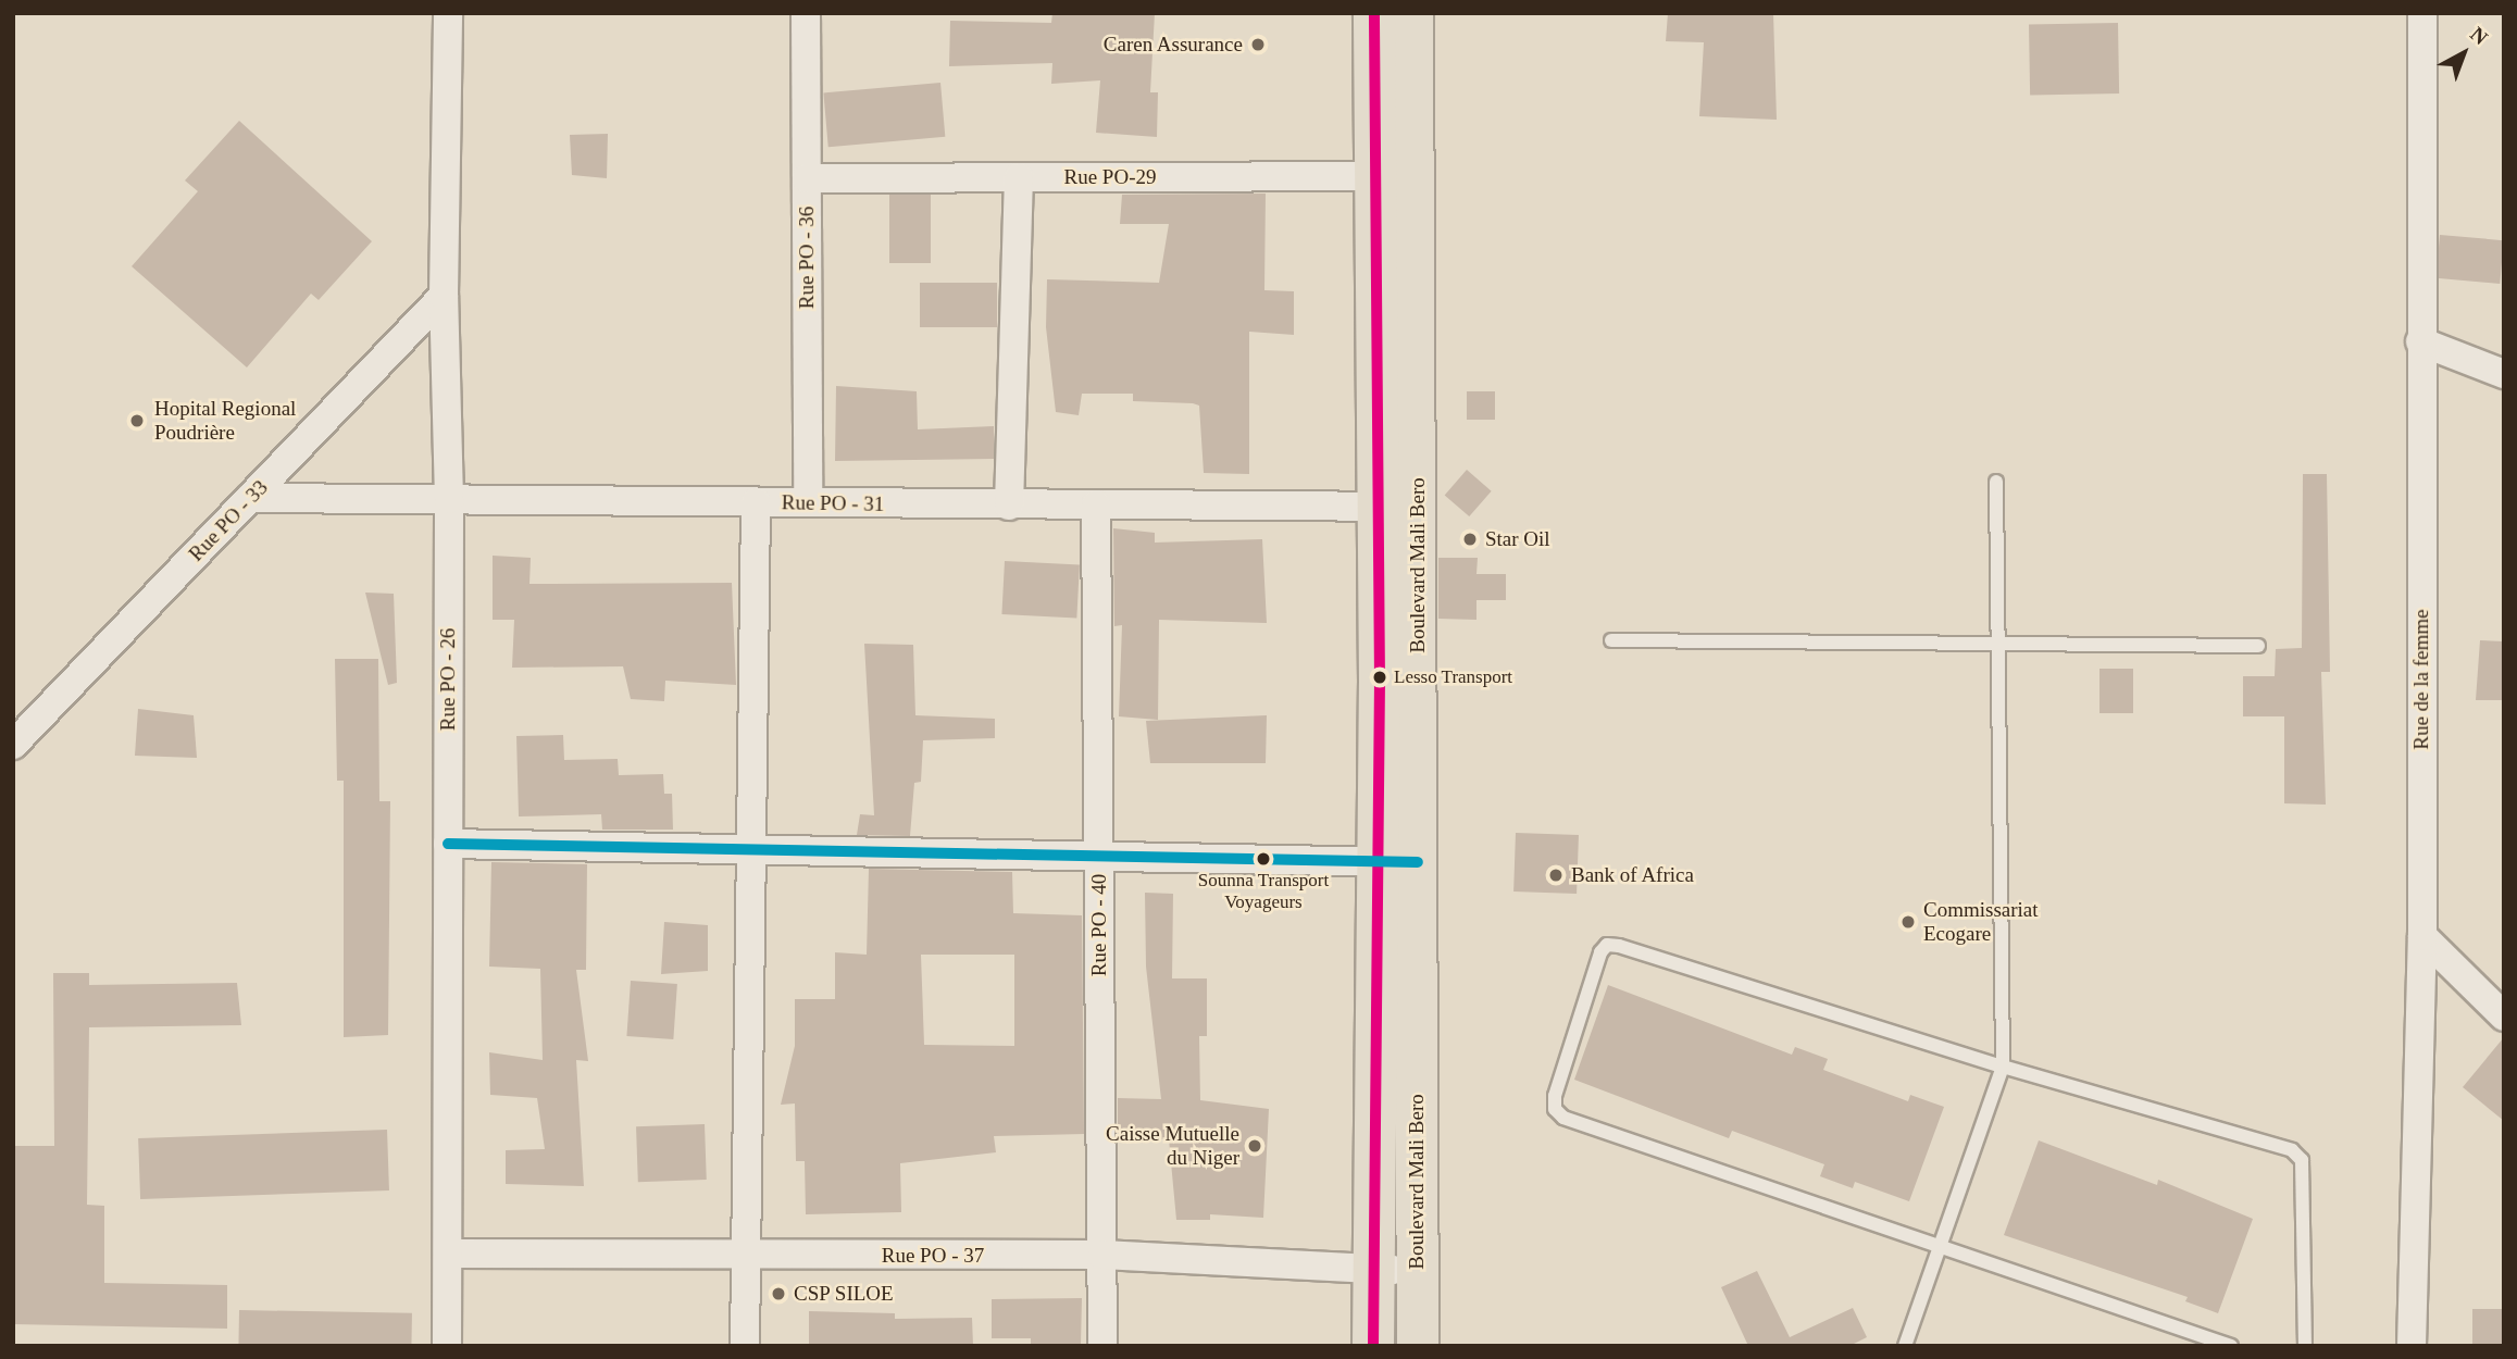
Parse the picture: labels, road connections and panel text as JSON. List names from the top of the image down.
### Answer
{
  "streets": {
    "main road": ["Boulevard Mali Bero"],
    "street": [
      "Rue PO-29",
      "Rue PO - 36",
      "Rue PO - 31",
      "Rue PO - 33",
      "Rue PO - 26",
      "Rue de la femme",
      "Rue PO - 40",
      "Rue PO - 37"
    ]
  },
  "crossings": [
    ["Rue PO-29", "Rue PO - 36"],
    ["Rue PO-29", "Boulevard Mali Bero"],
    ["Rue PO - 36", "Rue PO - 31"],
    ["Rue PO - 31", "Rue PO - 33"],
    ["Rue PO - 31", "Boulevard Mali Bero"],
    ["Rue PO - 31", "Rue PO - 26"],
    ["Rue PO - 31", "Rue PO - 40"],
    ["Rue PO - 33", "Rue PO - 26"],
    ["Boulevard Mali Bero", "Rue PO - 37"],
    ["Rue PO - 26", "Rue PO - 37"],
    ["Rue PO - 40", "Rue PO - 37"]
  ],
  "places": [
    "Caren Assurance",
    "Hopital Regional Poudrière",
    "Star Oil",
    "Lesso Transport",
    "Sounna Transport Voyageurs",
    "Bank of Africa",
    "Commissariat Ecogare",
    "Caisse Mutuelle du Niger",
    "CSP SILOE"
  ],
  "north": "top right"
}
